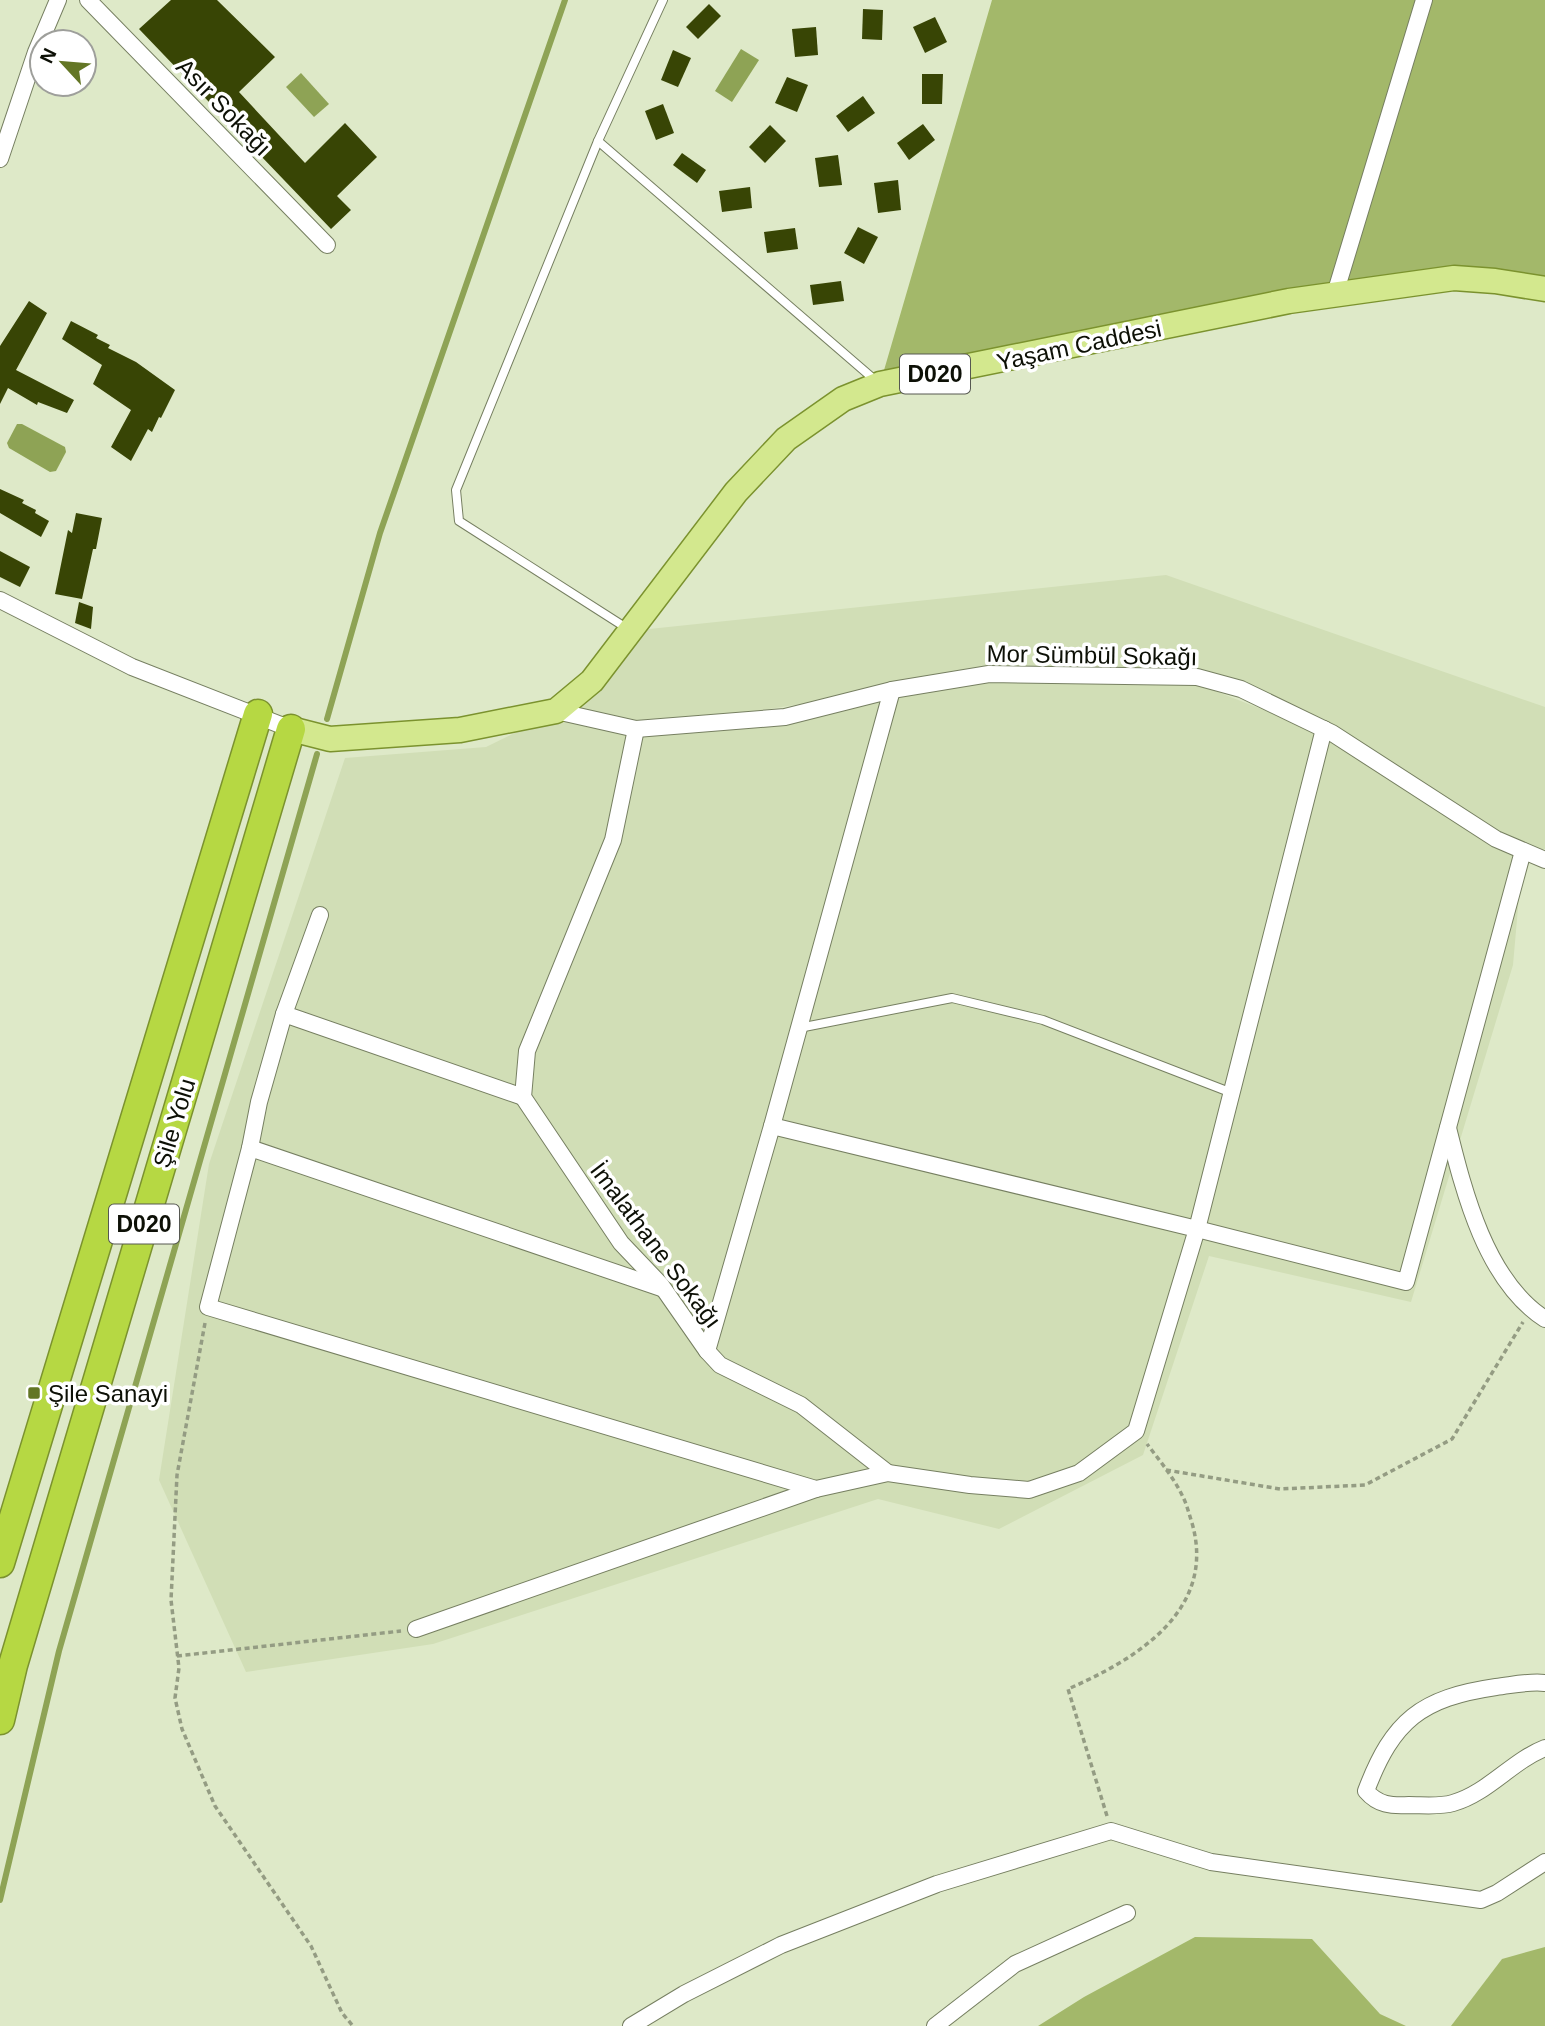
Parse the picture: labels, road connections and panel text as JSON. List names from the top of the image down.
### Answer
{
  "streets": {
    "highway": ["D020", "Şile Yolu"],
    "main road": ["Yaşam Caddesi"],
    "street": ["Asır Sokağı", "Mor Sümbül Sokağı", "İmalathane Sokağı"]
  },
  "crossings": [
    ["Yaşam Caddesi", "Mor Sümbül Sokağı"],
    ["Yaşam Caddesi", "Şile Yolu"]
  ],
  "places": {
    "transit": ["Şile Sanayi"]
  },
  "north": "top left"
}
